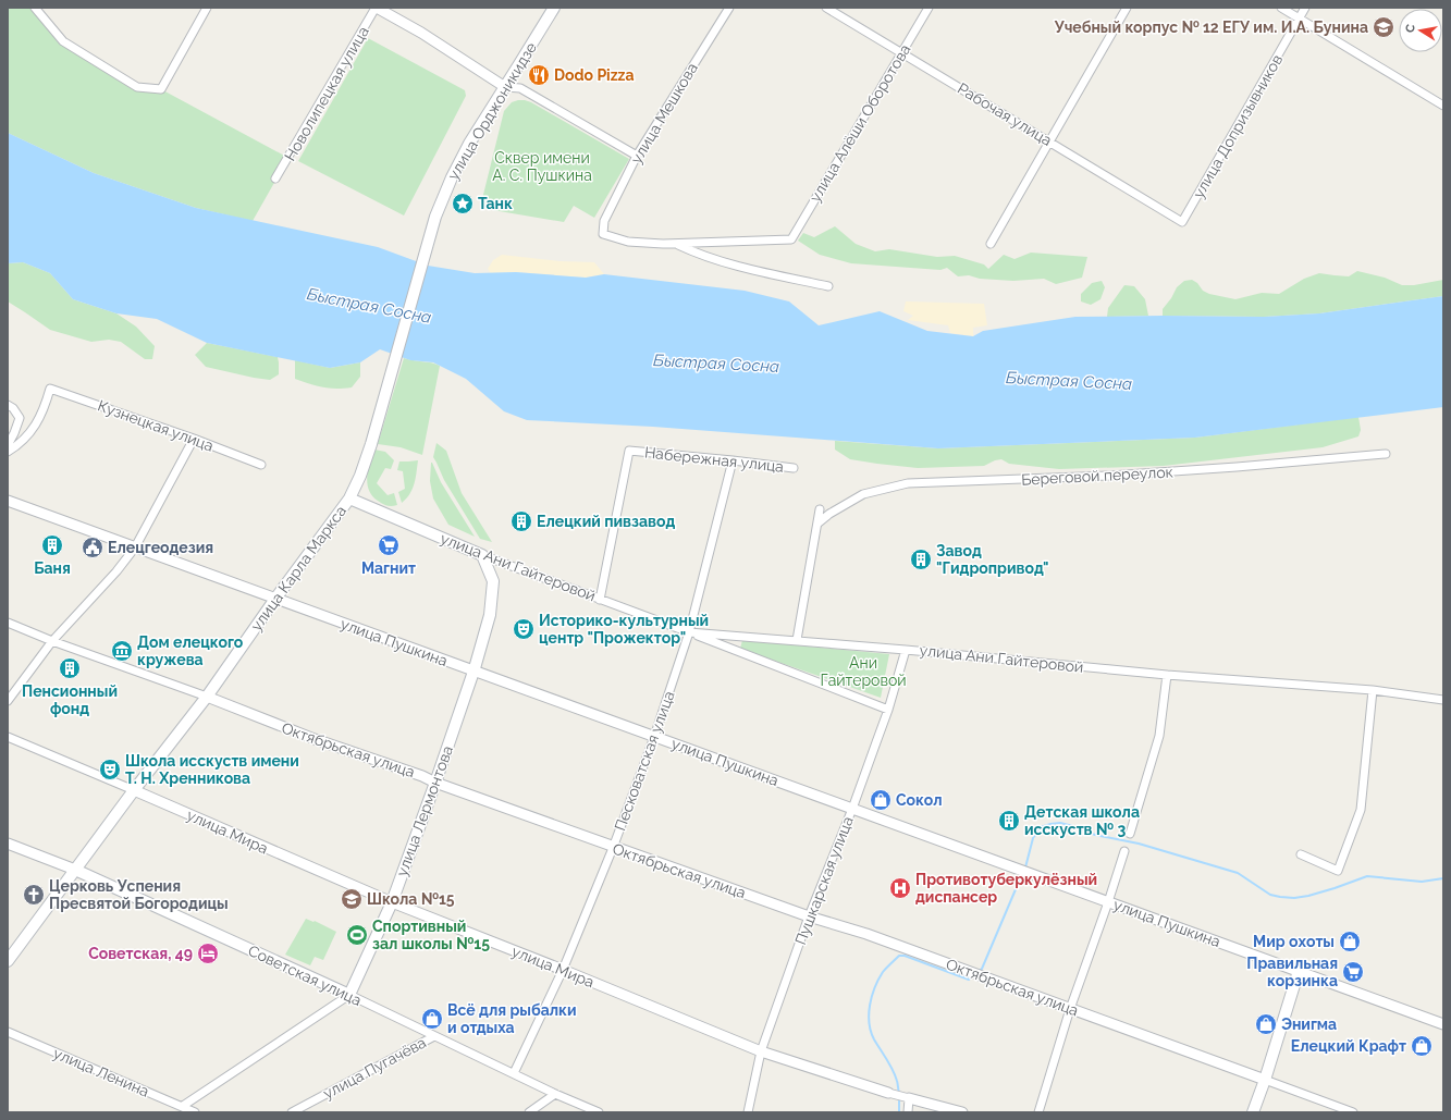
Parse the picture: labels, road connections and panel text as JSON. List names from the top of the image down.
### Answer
{
  "streets": {
    "main road": [
      "улица Орджоникидзе",
      "улица Ани Гайтеровой",
      "улица Карла Маркса",
      "улица Лермонтова",
      "Советская улица"
    ],
    "street": [
      "Новолипецкая улица",
      "улица Мешкова",
      "Рабочая улица",
      "улица Алёши Оборотова",
      "улица Допризывников",
      "Кузнецкая улица",
      "Набережная улица",
      "Береговой переулок",
      "улица Пушкина",
      "Октябрьская улица",
      "Песковатская улица",
      "улица Мира",
      "Пушкарская улица",
      "улица Пугачёва",
      "улица Ленина"
    ]
  },
  "crossings": [
    ["улица Орджоникидзе", "улица Карла Маркса"],
    ["улица Мешкова", "улица Алёши Оборотова"],
    ["Рабочая улица", "улица Алёши Оборотова"],
    ["Рабочая улица", "улица Допризывников"],
    ["Набережная улица", "улица Ани Гайтеровой"],
    ["Набережная улица", "Песковатская улица"],
    ["улица Ани Гайтеровой", "улица Карла Маркса"],
    ["улица Ани Гайтеровой", "Песковатская улица"],
    ["улица Ани Гайтеровой", "улица Лермонтова"],
    ["улица Ани Гайтеровой", "Пушкарская улица"],
    ["улица Карла Маркса", "улица Пушкина"],
    ["улица Карла Маркса", "Октябрьская улица"],
    ["улица Карла Маркса", "улица Мира"],
    ["улица Карла Маркса", "Советская улица"],
    ["улица Пушкина", "Песковатская улица"],
    ["улица Пушкина", "улица Лермонтова"],
    ["улица Пушкина", "Пушкарская улица"],
    ["Октябрьская улица", "Песковатская улица"],
    ["Октябрьская улица", "улица Лермонтова"],
    ["Октябрьская улица", "Пушкарская улица"],
    ["Песковатская улица", "улица Мира"],
    ["Песковатская улица", "Советская улица"],
    ["улица Лермонтова", "улица Мира"],
    ["улица Лермонтова", "Советская улица"],
    ["улица Мира", "Пушкарская улица"],
    ["Советская улица", "улица Пугачёва"]
  ],
  "water": ["Быстрая Сосна"],
  "parks": ["Сквер имени А. С. Пушкина", "Ани Гайтеровой"],
  "places": {
    "school or university": ["Учебный корпус № 12 ЕГУ им. И.А. Бунина", "Школа №15"],
    "restaurant": ["Dodo Pizza"],
    "place": ["Танк"],
    "building": [
      "Елецкий пивзавод",
      "Баня",
      "Завод \"Гидропривод\"",
      "Пенсионный фонд",
      "Детская школа исскуств № 3"
    ],
    "supermarket": ["Магнит", "Правильная корзинка"],
    "public building": ["Елецгеодезия"],
    "theatre": ["Историко-культурный центр \"Прожектор\"", "Школа исскуств имени Т. Н. Хренникова"],
    "museum": ["Дом елецкого кружева"],
    "shop": [
      "Сокол",
      "Мир охоты",
      "Всё для рыбалки и отдыха",
      "Энигма",
      "Елецкий Крафт"
    ],
    "hospital": ["Противотуберкулёзный диспансер"],
    "church": ["Церковь Успения Пресвятой Богородицы"],
    "sports": ["Спортивный зал школы №15"],
    "hotel": ["Советская, 49"]
  },
  "north": "left"
}
